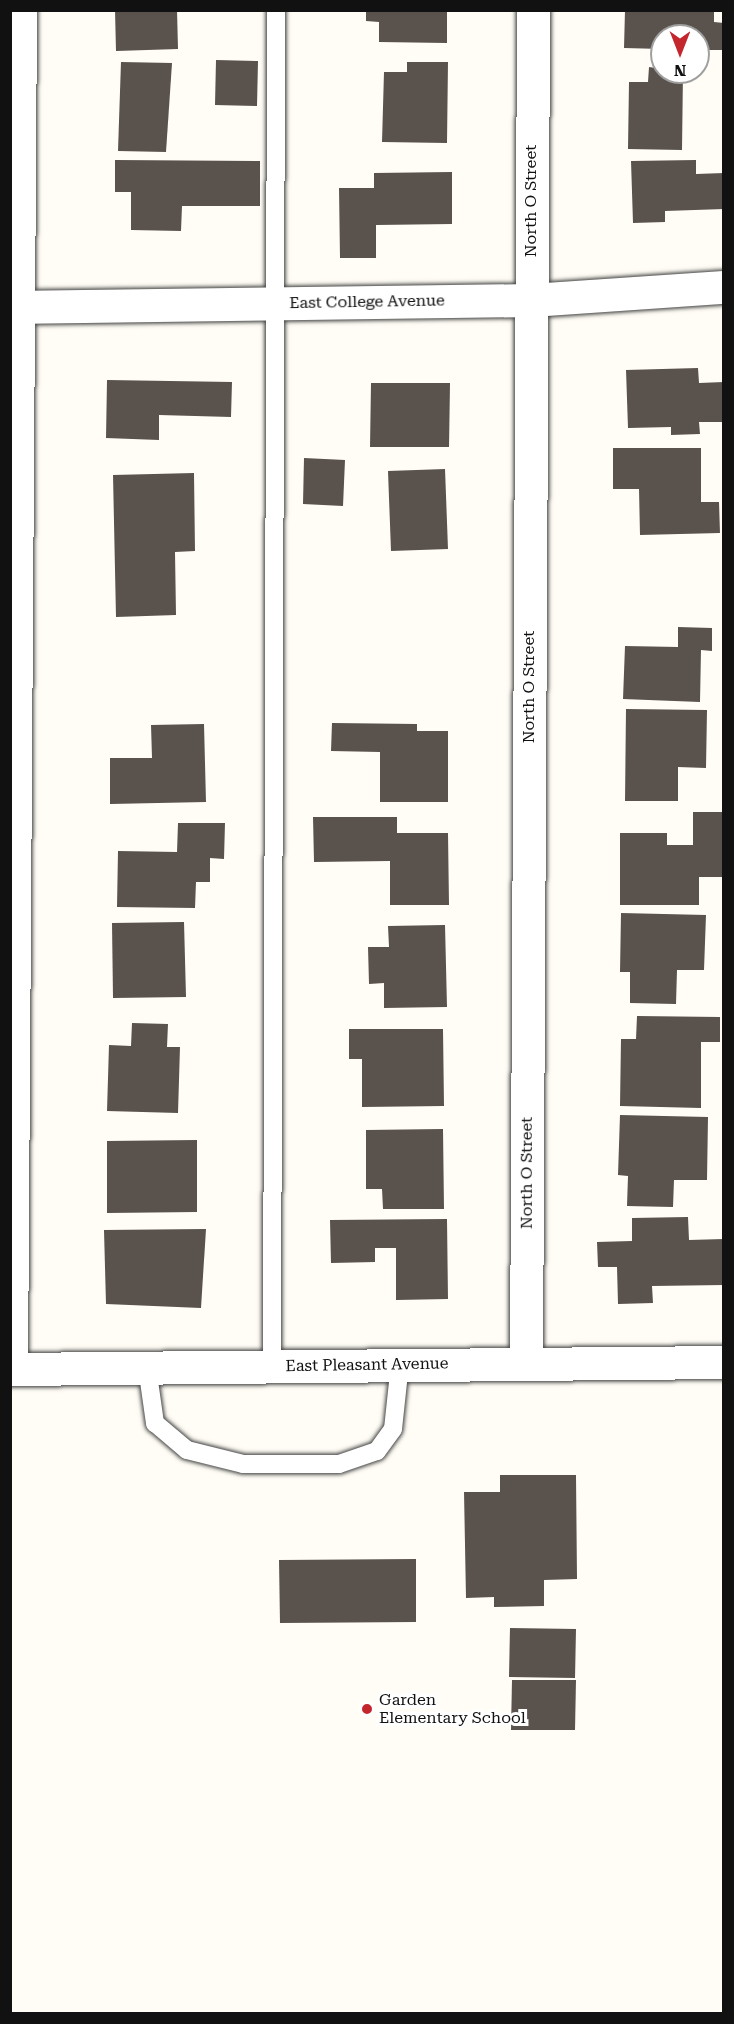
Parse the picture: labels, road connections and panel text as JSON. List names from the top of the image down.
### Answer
{
  "streets": {
    "street": ["North O Street", "East College Avenue", "East Pleasant Avenue"]
  },
  "crossings": [
    ["North O Street", "East College Avenue"],
    ["North O Street", "East Pleasant Avenue"]
  ],
  "places": ["Garden Elementary School"],
  "north": "bottom"
}
